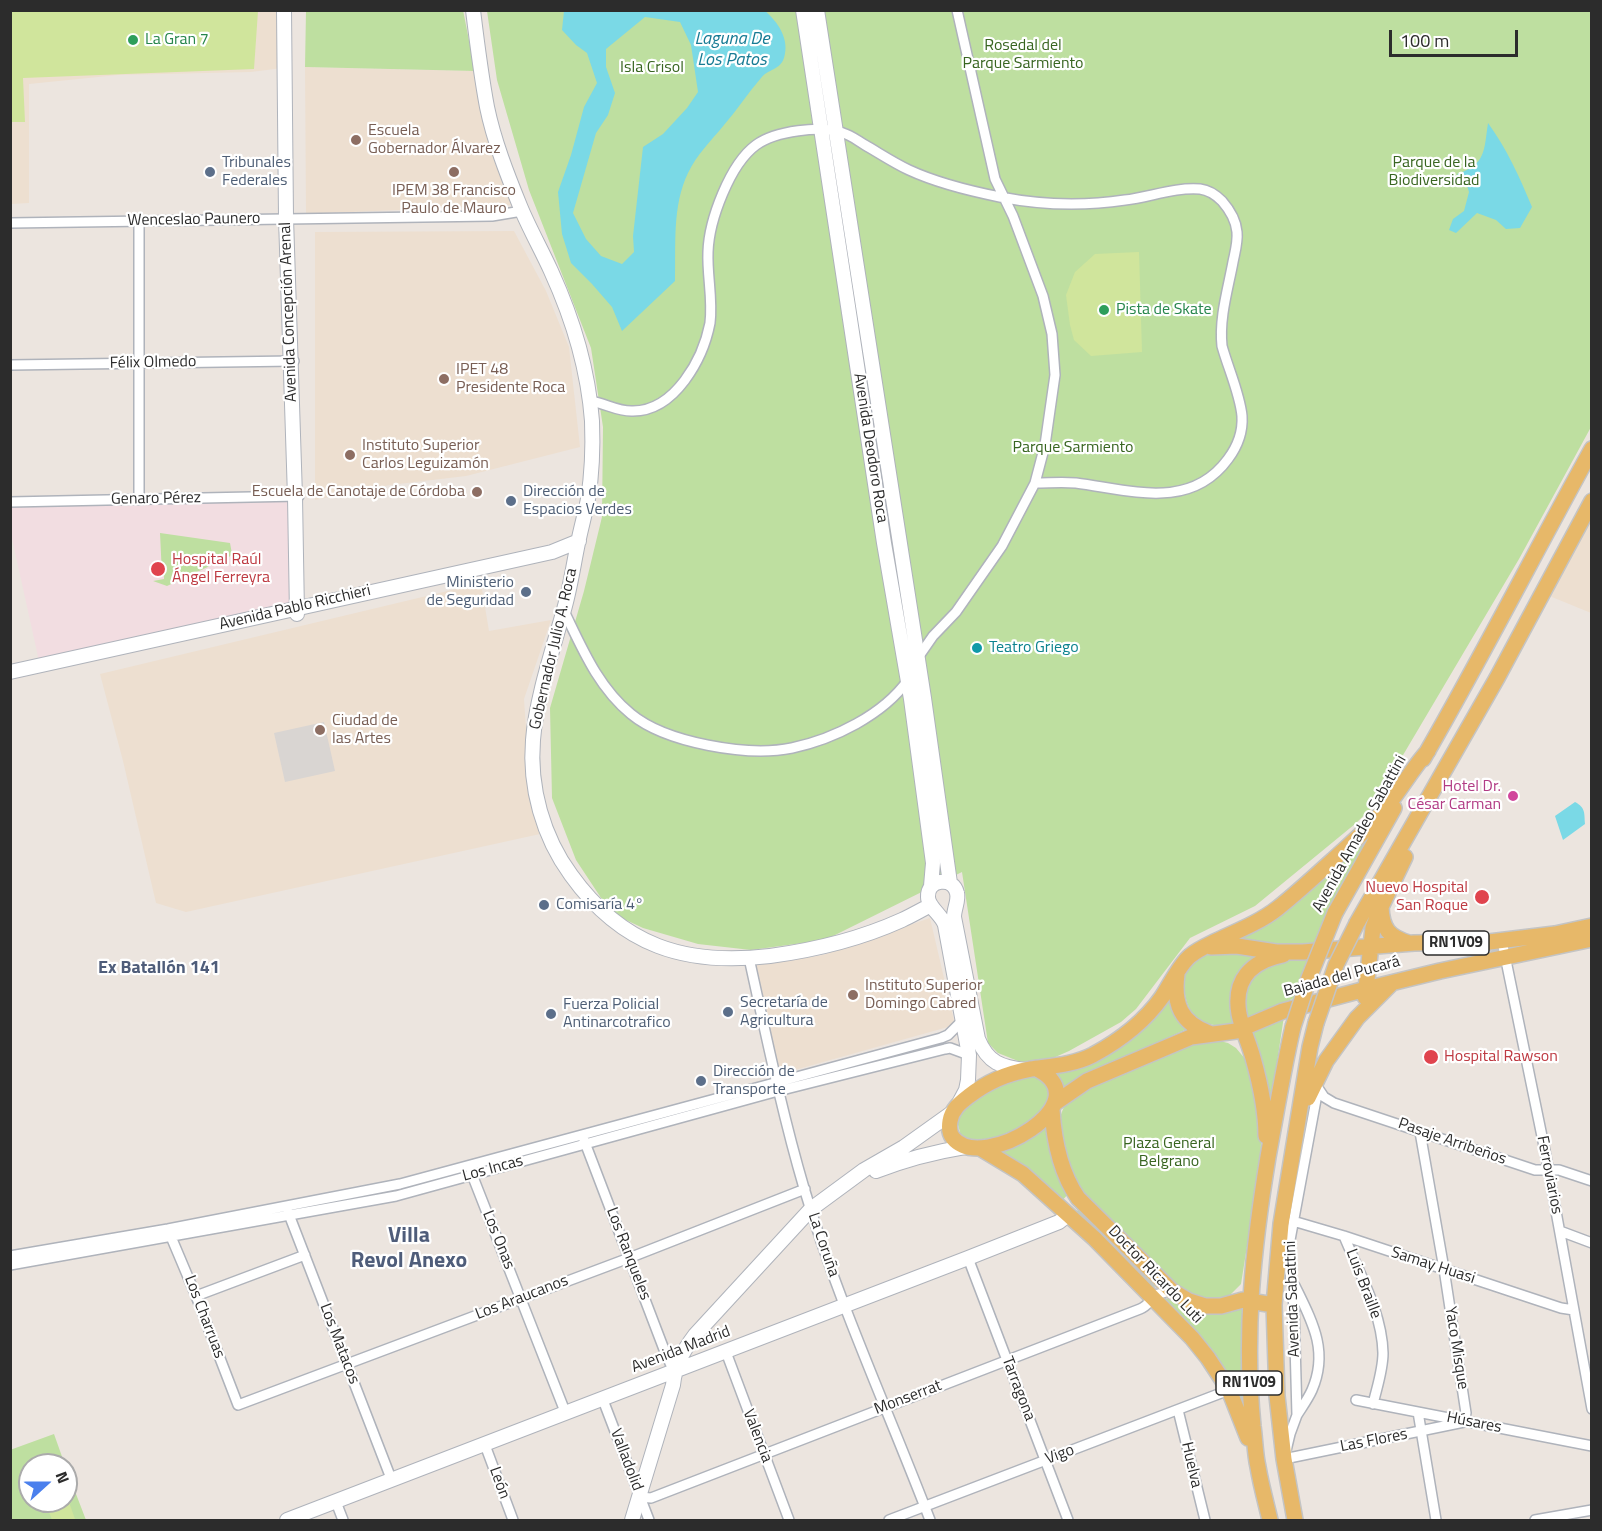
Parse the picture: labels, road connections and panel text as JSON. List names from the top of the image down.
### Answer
{
  "streets": {
    "main road": [
      "Avenida Concepción Arenal",
      "Avenida Deodoro Roca",
      "Avenida Pablo Ricchieri",
      "Gobernador Julio A. Roca",
      "Avenida Amadeo Sabattini",
      "RN1V09",
      "Bajada del Pucará",
      "Doctor Ricardo Luti",
      "Avenida Madrid"
    ],
    "street": [
      "Wenceslao Paunero",
      "Félix Olmedo",
      "Genaro Pérez",
      "Pasaje Arribeños",
      "Los Incas",
      "Ferroviarios",
      "Los Onas",
      "La Coruña",
      "Los Ranqueles",
      "Samay Huasi",
      "Luis Braille",
      "Los Araucanos",
      "Avenida Sabattini",
      "Los Charruas",
      "Los Matacos",
      "Yaco Misque",
      "Tarragona",
      "Monserrat",
      "Húsares",
      "Valencia",
      "Las Flores",
      "Vigo",
      "Valladolid",
      "Huelva",
      "León"
    ]
  },
  "crossings": [
    ["Wenceslao Paunero", "Avenida Concepción Arenal"],
    ["Avenida Concepción Arenal", "Félix Olmedo"],
    ["Avenida Concepción Arenal", "Genaro Pérez"],
    ["Avenida Concepción Arenal", "Avenida Pablo Ricchieri"],
    ["Avenida Deodoro Roca", "Gobernador Julio A. Roca"],
    ["Avenida Deodoro Roca", "Los Incas"],
    ["Avenida Deodoro Roca", "Doctor Ricardo Luti"],
    ["Avenida Pablo Ricchieri", "Gobernador Julio A. Roca"],
    ["Gobernador Julio A. Roca", "La Coruña"],
    ["Avenida Amadeo Sabattini", "RN1V09"],
    ["Avenida Amadeo Sabattini", "Doctor Ricardo Luti"],
    ["RN1V09", "Bajada del Pucará"],
    ["RN1V09", "Samay Huasi"],
    ["RN1V09", "Doctor Ricardo Luti"],
    ["RN1V09", "Avenida Sabattini"],
    ["RN1V09", "Las Flores"],
    ["Bajada del Pucará", "Ferroviarios"],
    ["Bajada del Pucará", "Doctor Ricardo Luti"],
    ["Pasaje Arribeños", "Ferroviarios"],
    ["Pasaje Arribeños", "Avenida Sabattini"],
    ["Pasaje Arribeños", "Yaco Misque"],
    ["Los Incas", "Los Onas"],
    ["Los Incas", "La Coruña"],
    ["Los Incas", "Los Ranqueles"],
    ["Los Incas", "Los Charruas"],
    ["Los Incas", "Los Matacos"],
    ["Ferroviarios", "Samay Huasi"],
    ["Los Onas", "Los Araucanos"],
    ["Los Onas", "Avenida Madrid"],
    ["La Coruña", "Los Araucanos"],
    ["La Coruña", "Avenida Madrid"],
    ["La Coruña", "Monserrat"],
    ["La Coruña", "Vigo"],
    ["Los Ranqueles", "Los Araucanos"],
    ["Los Ranqueles", "Avenida Madrid"],
    ["Samay Huasi", "Luis Braille"],
    ["Samay Huasi", "Avenida Sabattini"],
    ["Samay Huasi", "Yaco Misque"],
    ["Doctor Ricardo Luti", "Avenida Madrid"],
    ["Doctor Ricardo Luti", "Monserrat"],
    ["Doctor Ricardo Luti", "Vigo"],
    ["Luis Braille", "Húsares"],
    ["Los Araucanos", "Los Charruas"],
    ["Los Araucanos", "Los Matacos"],
    ["Avenida Sabattini", "Las Flores"],
    ["Los Matacos", "Avenida Madrid"],
    ["Yaco Misque", "Húsares"],
    ["Yaco Misque", "Las Flores"],
    ["Avenida Madrid", "Tarragona"],
    ["Avenida Madrid", "Valencia"],
    ["Avenida Madrid", "Valladolid"],
    ["Avenida Madrid", "León"],
    ["Tarragona", "Monserrat"],
    ["Tarragona", "Vigo"],
    ["Monserrat", "Valencia"],
    ["Monserrat", "Valladolid"],
    ["Húsares", "Las Flores"],
    ["Vigo", "Huelva"]
  ],
  "districts": ["Ex Batallón 141", "Villa Revol Anexo"],
  "water": ["Laguna De Los Patos"],
  "parks": [
    "Rosedal del Parque Sarmiento",
    "Isla Crisol",
    "Parque de la Biodiversidad",
    "Parque Sarmiento",
    "Plaza General Belgrano"
  ],
  "places": [
    "La Gran 7",
    "Escuela Gobernador Álvarez",
    "Tribunales Federales",
    "IPEM 38 Francisco Paulo de Mauro",
    "Pista de Skate",
    "IPET 48 Presidente Roca",
    "Instituto Superior Carlos Leguizamón",
    "Escuela de Canotaje de Córdoba",
    "Dirección de Espacios Verdes",
    "Hospital Raúl Ángel Ferreyra",
    "Ministerio de Seguridad",
    "Teatro Griego",
    "Ciudad de las Artes",
    "Hotel Dr. César Carman",
    "Nuevo Hospital San Roque",
    "Comisaría 4°",
    "Instituto Superior Domingo Cabred",
    "Secretaría de Agricultura",
    "Fuerza Policial Antinarcotrafico",
    "Hospital Rawson",
    "Dirección de Transporte"
  ],
  "scale_bar": "100 m",
  "north": "right"
}
